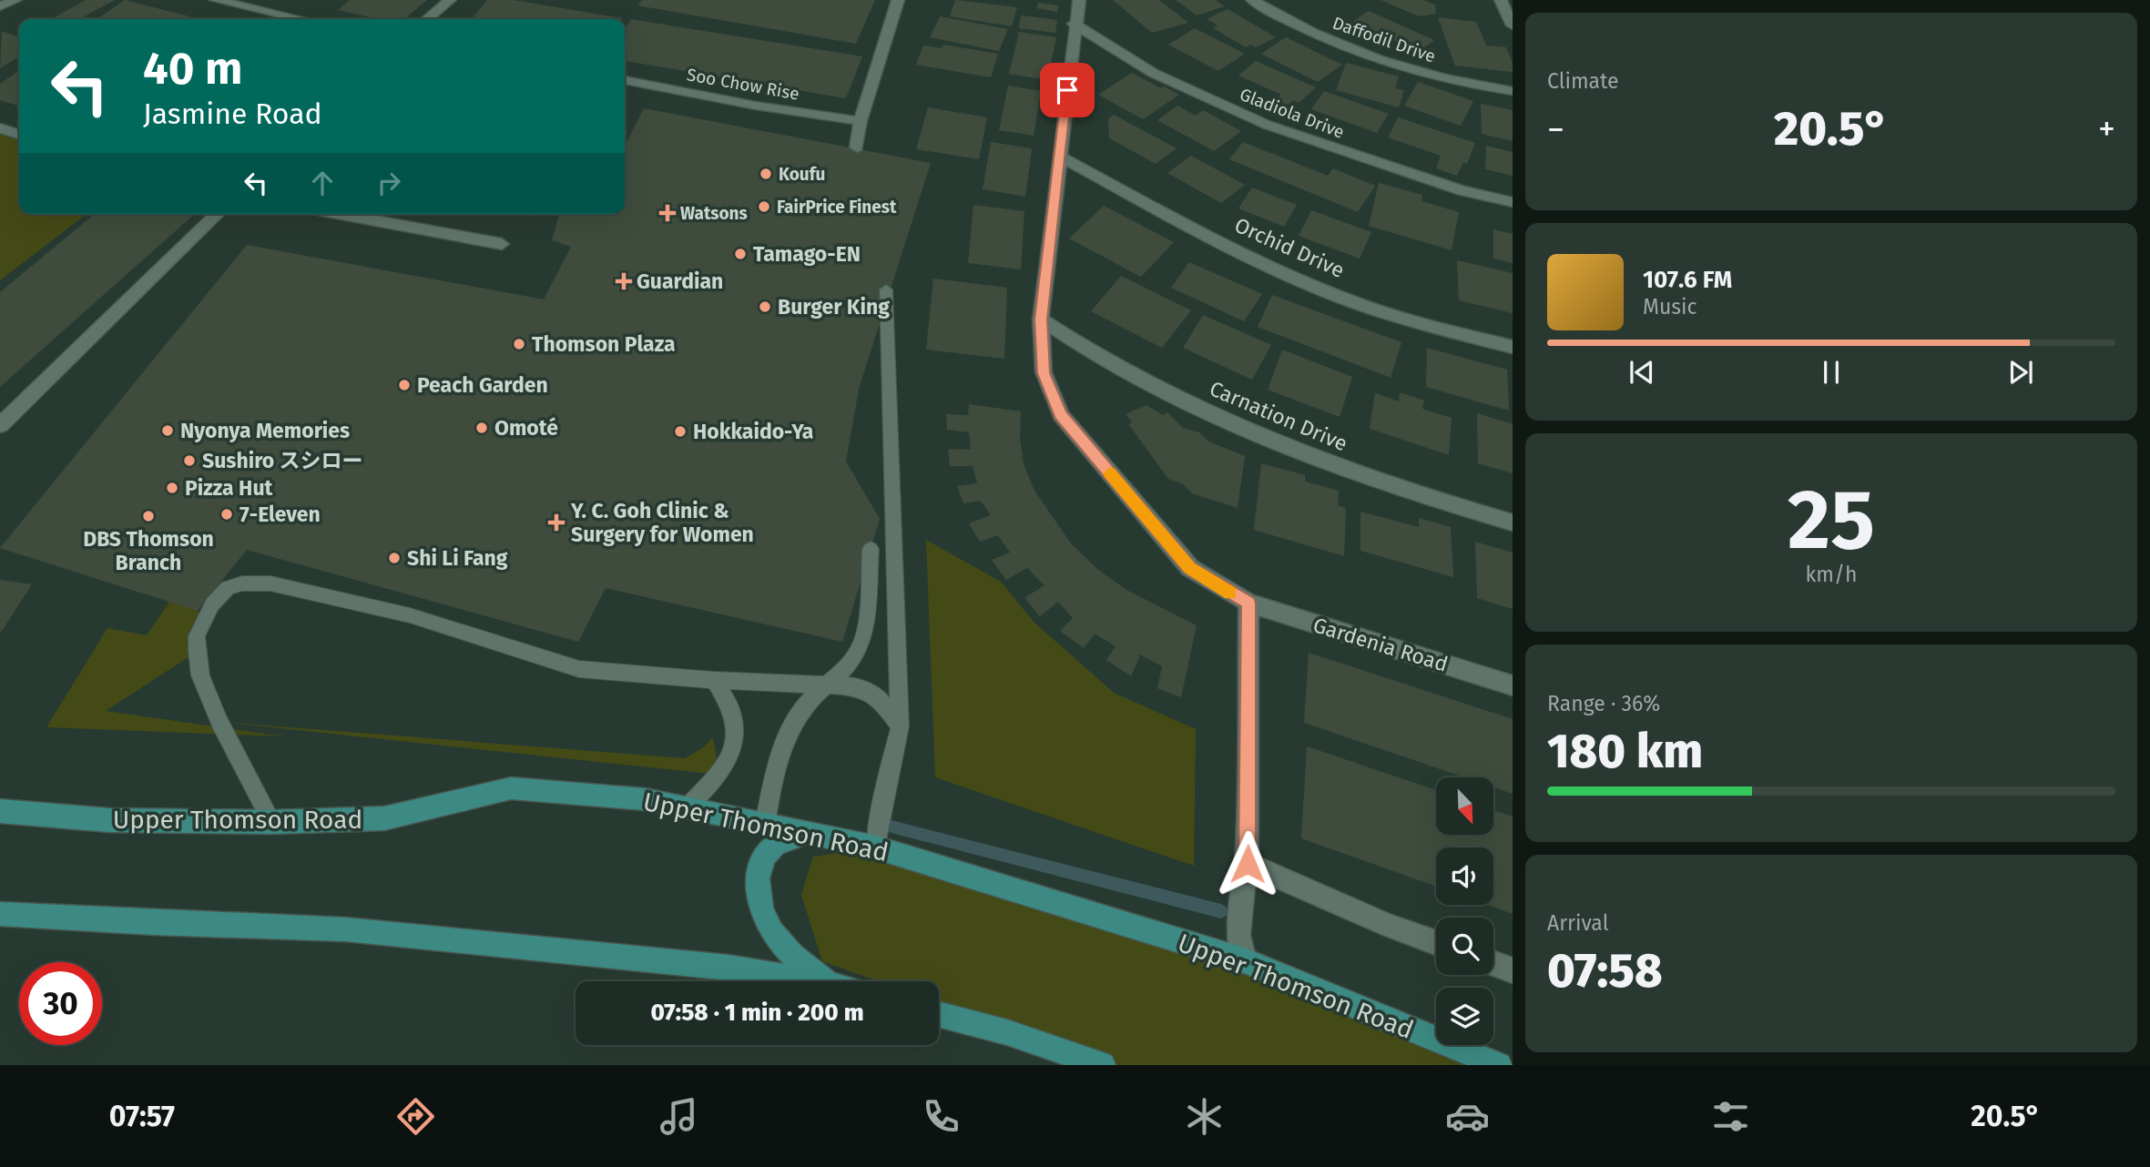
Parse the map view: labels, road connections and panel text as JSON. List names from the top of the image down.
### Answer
{
  "streets": {
    "main road": ["Upper Thomson Road"],
    "street": [
      "Daffodil Drive",
      "Soo Chow Rise",
      "Gladiola Drive",
      "Orchid Drive",
      "Carnation Drive",
      "Gardenia Road"
    ]
  },
  "crossings": [
    ["Gladiola Drive", "Gardenia Road"],
    ["Orchid Drive", "Gardenia Road"],
    ["Carnation Drive", "Gardenia Road"]
  ],
  "places": {
    "other": [
      "Koufu",
      "FairPrice Finest",
      "Tamago-EN",
      "Burger King",
      "Thomson Plaza",
      "Peach Garden",
      "Omoté",
      "Nyonya Memories",
      "Hokkaido-Ya",
      "Sushiro スシロー",
      "Pizza Hut",
      "7-Eleven",
      "DBS Thomson Branch",
      "Shi Li Fang"
    ],
    "health": ["Watsons", "Guardian", "Y. C. Goh Clinic & Surgery for Women"]
  },
  "north": "bottom right",
  "page": {
    "tile": [
      "Climate",
      ["25", "km/h"],
      ["Range · 36%", "180 km"],
      ["Arrival", "07:58"]
    ],
    "turn": ["40 m", "Jasmine Road"],
    "heat": ["−", "20.5°", "+"],
    "song": ["107.6 FM", "Music"],
    "limit": "30",
    "trip": "07:58 · 1 min · 200 m",
    "tabs": ["07:57", "20.5°"]
  }
}
